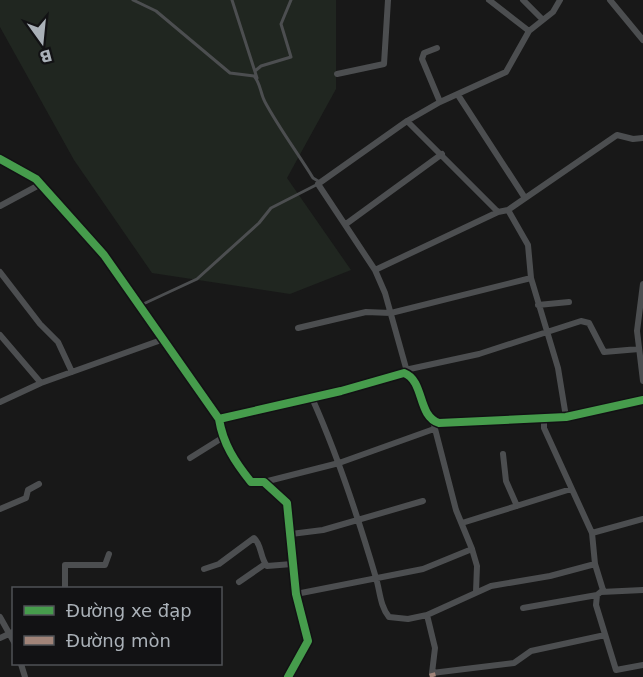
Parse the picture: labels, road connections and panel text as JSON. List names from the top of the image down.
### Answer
{
  "legend": ["Đường xe đạp", "Đường mòn"],
  "north": "bottom"
}
